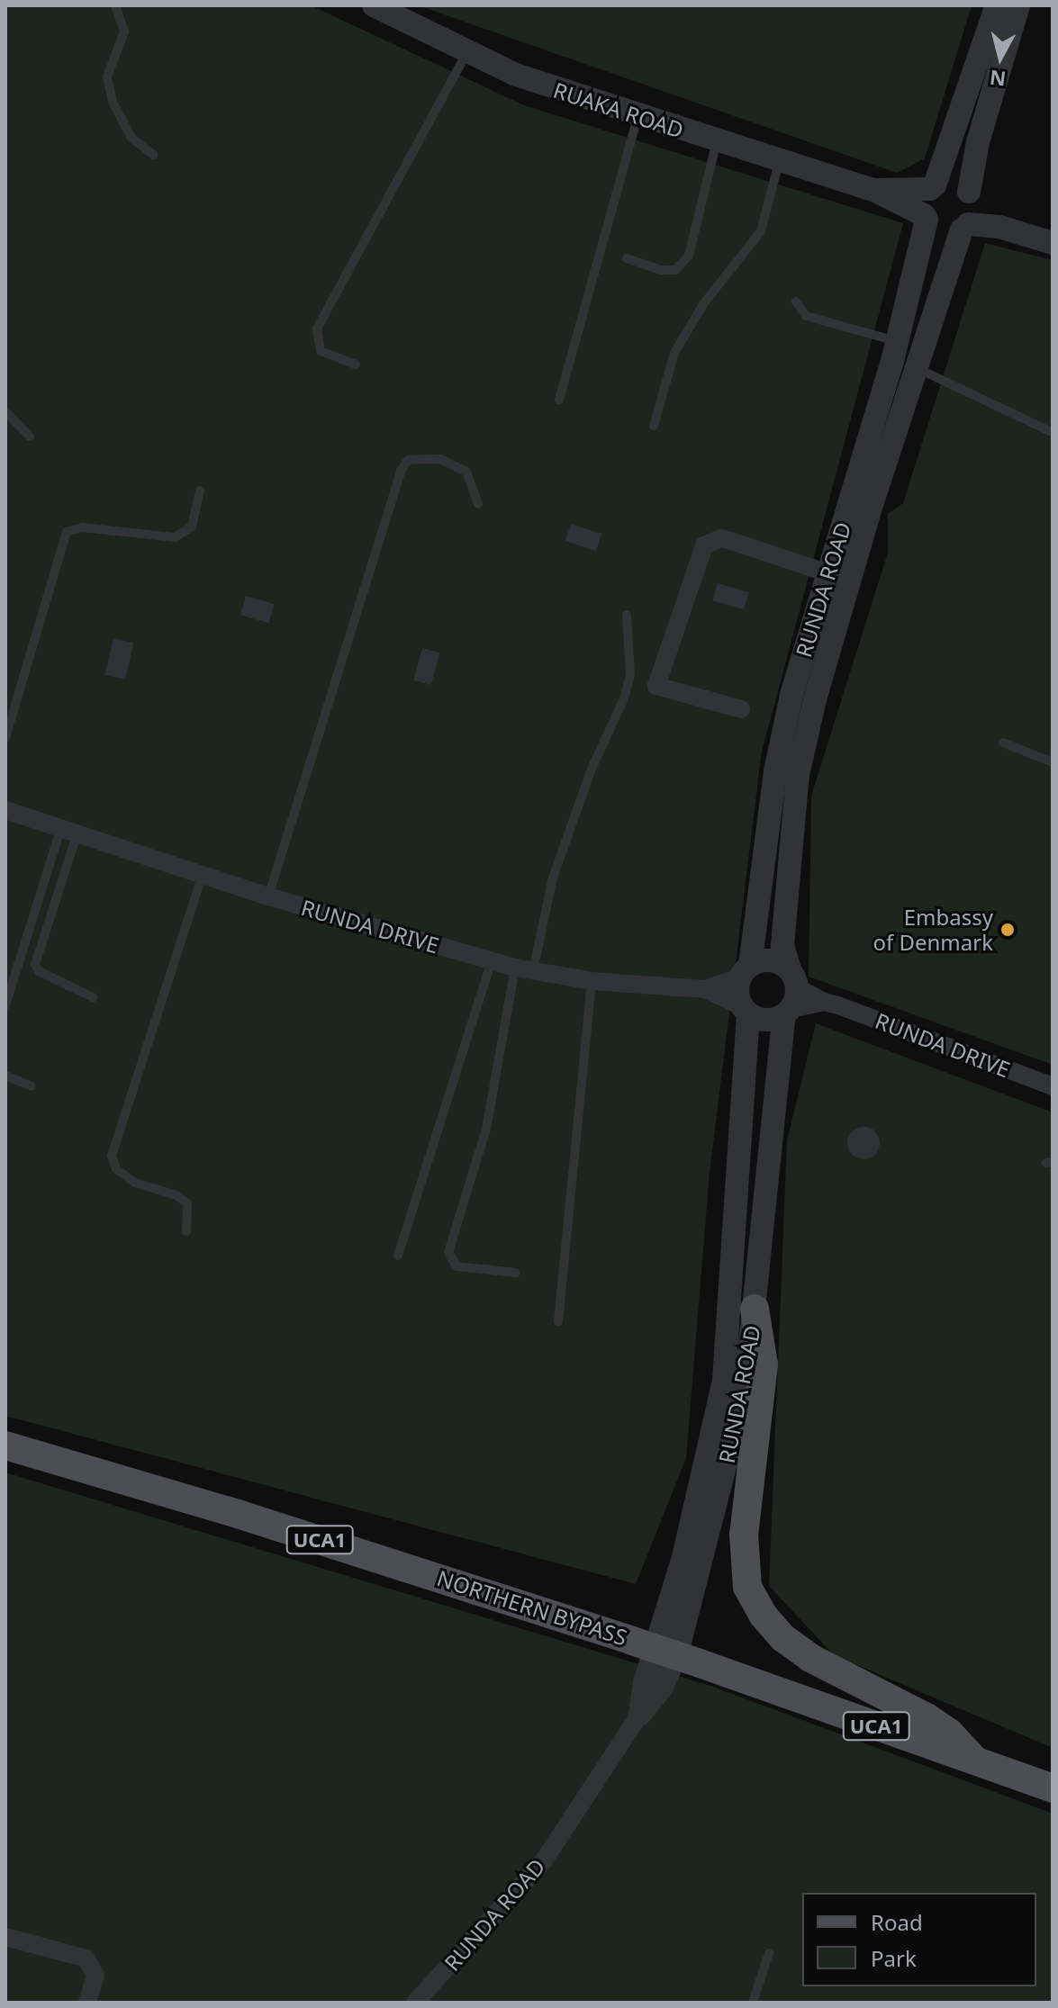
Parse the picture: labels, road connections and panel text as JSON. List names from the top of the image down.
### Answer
{
  "streets": {
    "main road": ["UCA1", "NORTHERN BYPASS"],
    "street": ["RUAKA ROAD", "RUNDA ROAD", "RUNDA DRIVE"]
  },
  "crossings": [
    ["RUAKA ROAD", "RUNDA ROAD"],
    ["RUNDA ROAD", "RUNDA DRIVE"]
  ],
  "places": ["Embassy of Denmark"],
  "legend": ["Road", "Park"],
  "north": "bottom"
}
